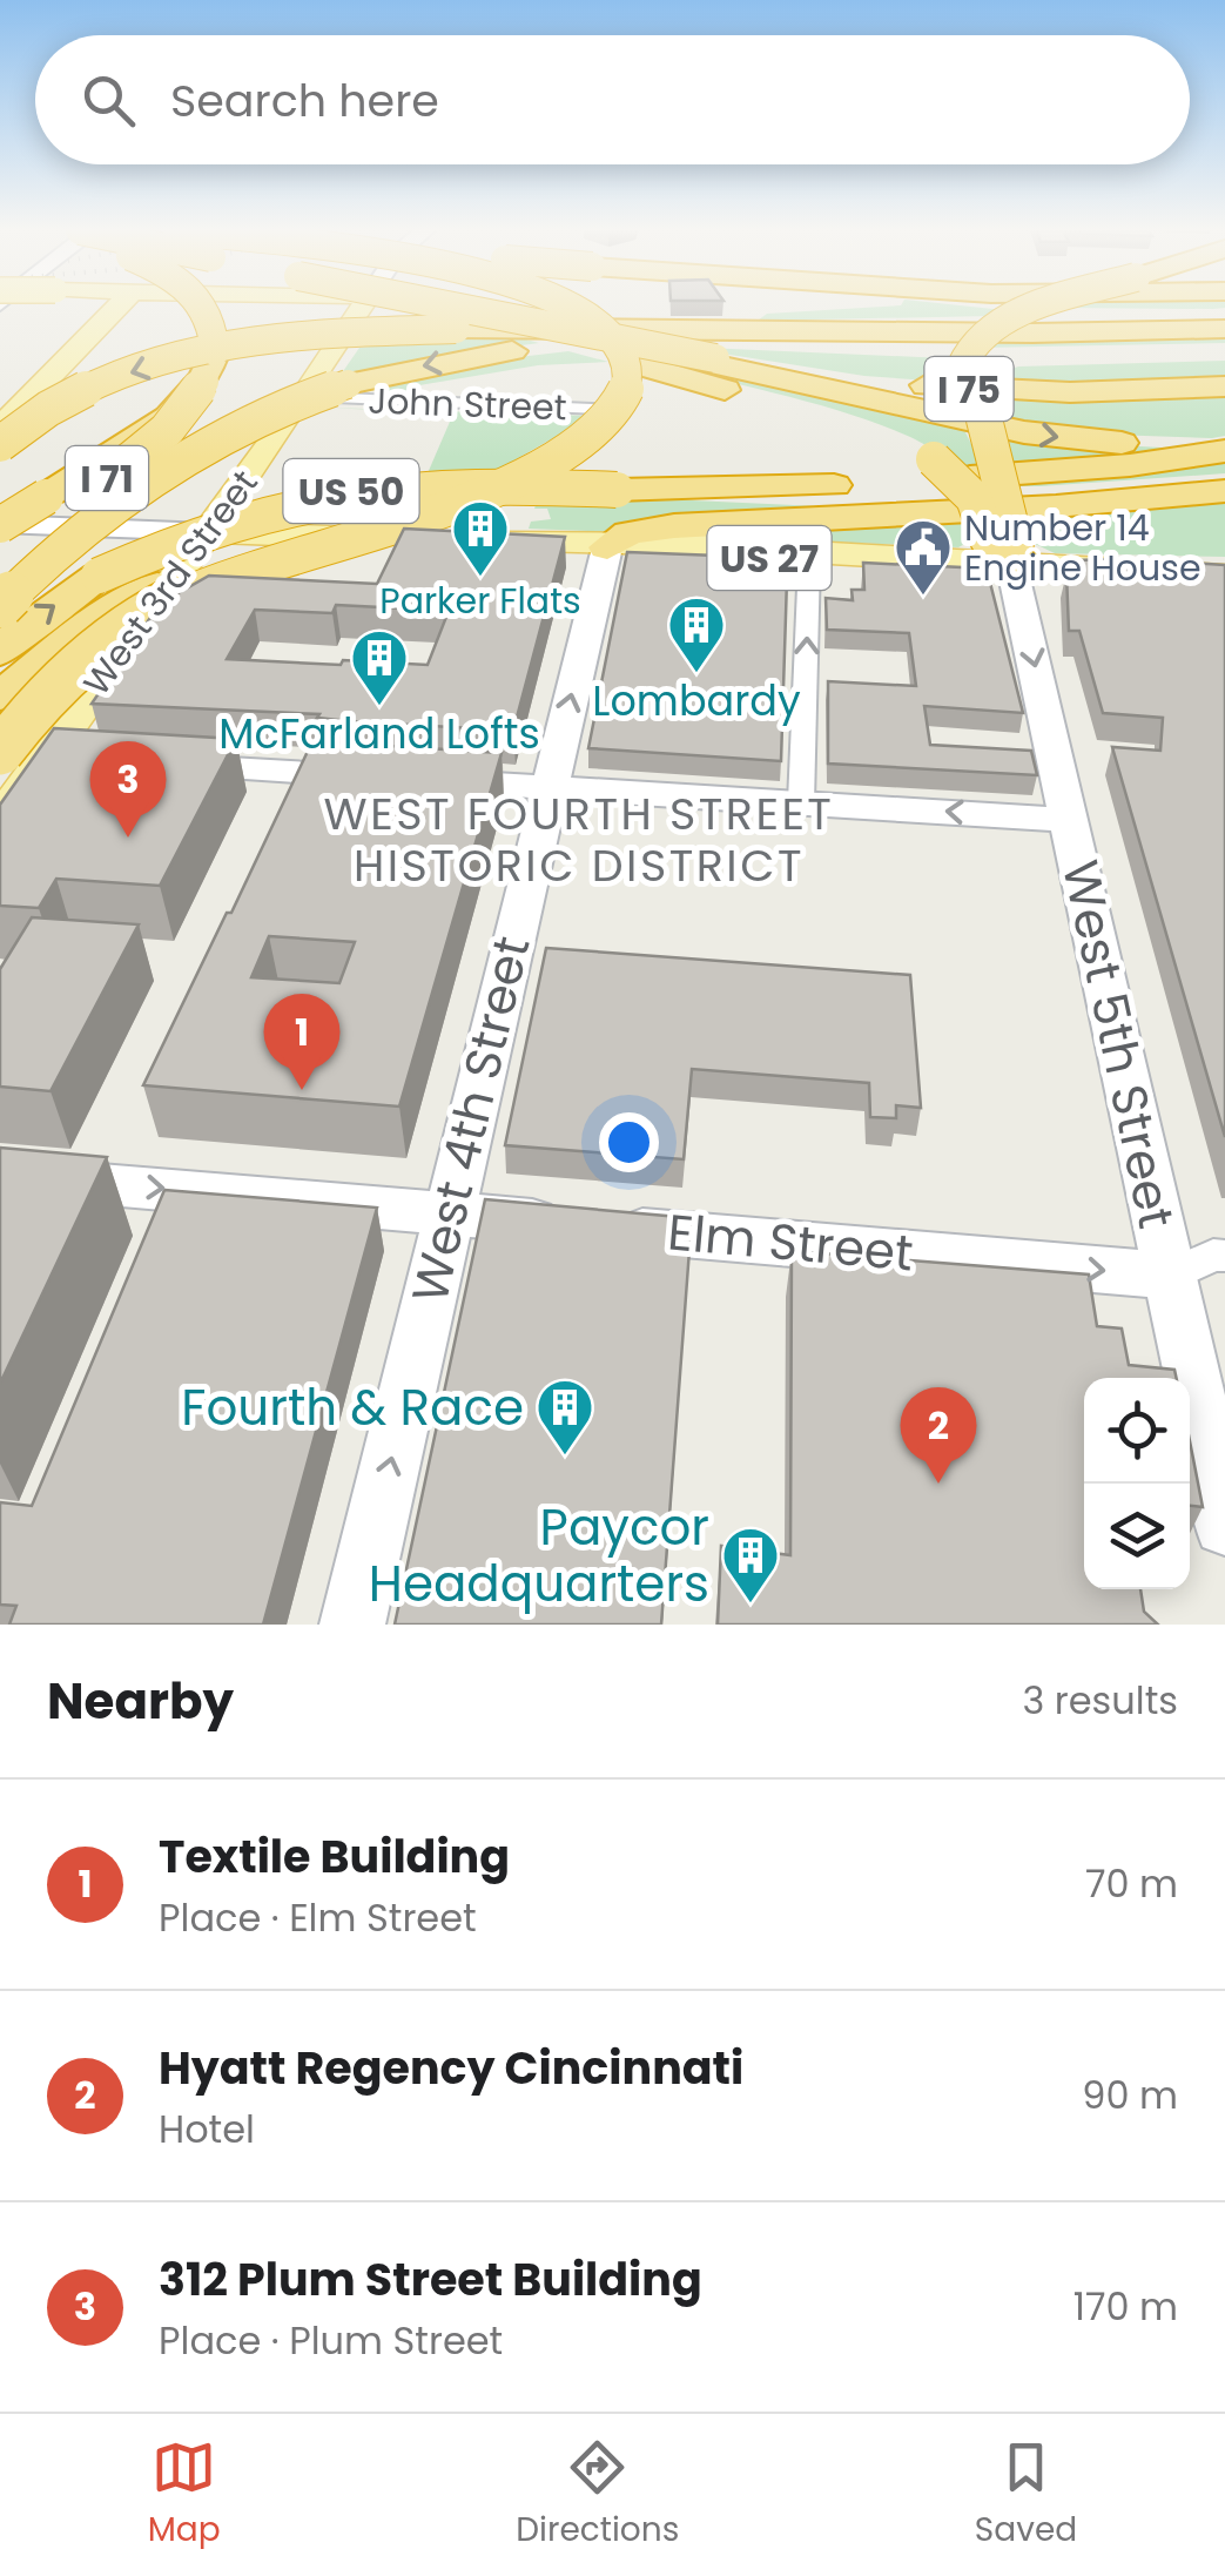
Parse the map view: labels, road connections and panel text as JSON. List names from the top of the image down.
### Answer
{
  "streets": {
    "highway": ["I 75", "I 71", "US 50"],
    "main road": ["US 27", "West 3rd Street"],
    "street": [
      "John Street",
      "West 5th Street",
      "West 4th Street",
      "Elm Street"
    ]
  },
  "crossings": [
    ["I 75", "US 50"],
    ["John Street", "West 3rd Street"],
    ["US 27", "West 3rd Street"],
    ["US 27", "West 5th Street"],
    ["US 27", "West 4th Street"],
    ["West 5th Street", "Elm Street"],
    ["West 4th Street", "Elm Street"]
  ],
  "one_way": ["Elm Street"],
  "districts": ["WEST FOURTH STREET HISTORIC DISTRICT"],
  "places": {
    "building": [
      "Parker Flats",
      "Lombardy",
      "McFarland Lofts",
      "Fourth & Race",
      "Paycor Headquarters"
    ],
    "public building": ["Number 14 Engine House"]
  },
  "page": {
    "search": "Search here",
    "pins": ["3", "1", "2"],
    "heading": ["Nearby", "3 results"],
    "list": [
      {
        "mark": "1",
        "name": "Textile Building",
        "note": "Place · Elm Street",
        "value": "70 m"
      },
      {
        "mark": "2",
        "name": "Hyatt Regency Cincinnati",
        "note": "Hotel",
        "value": "90 m"
      },
      {
        "mark": "3",
        "name": "312 Plum Street Building",
        "note": "Place · Plum Street",
        "value": "170 m"
      }
    ],
    "nav": ["Map", "Directions", "Saved"]
  }
}
